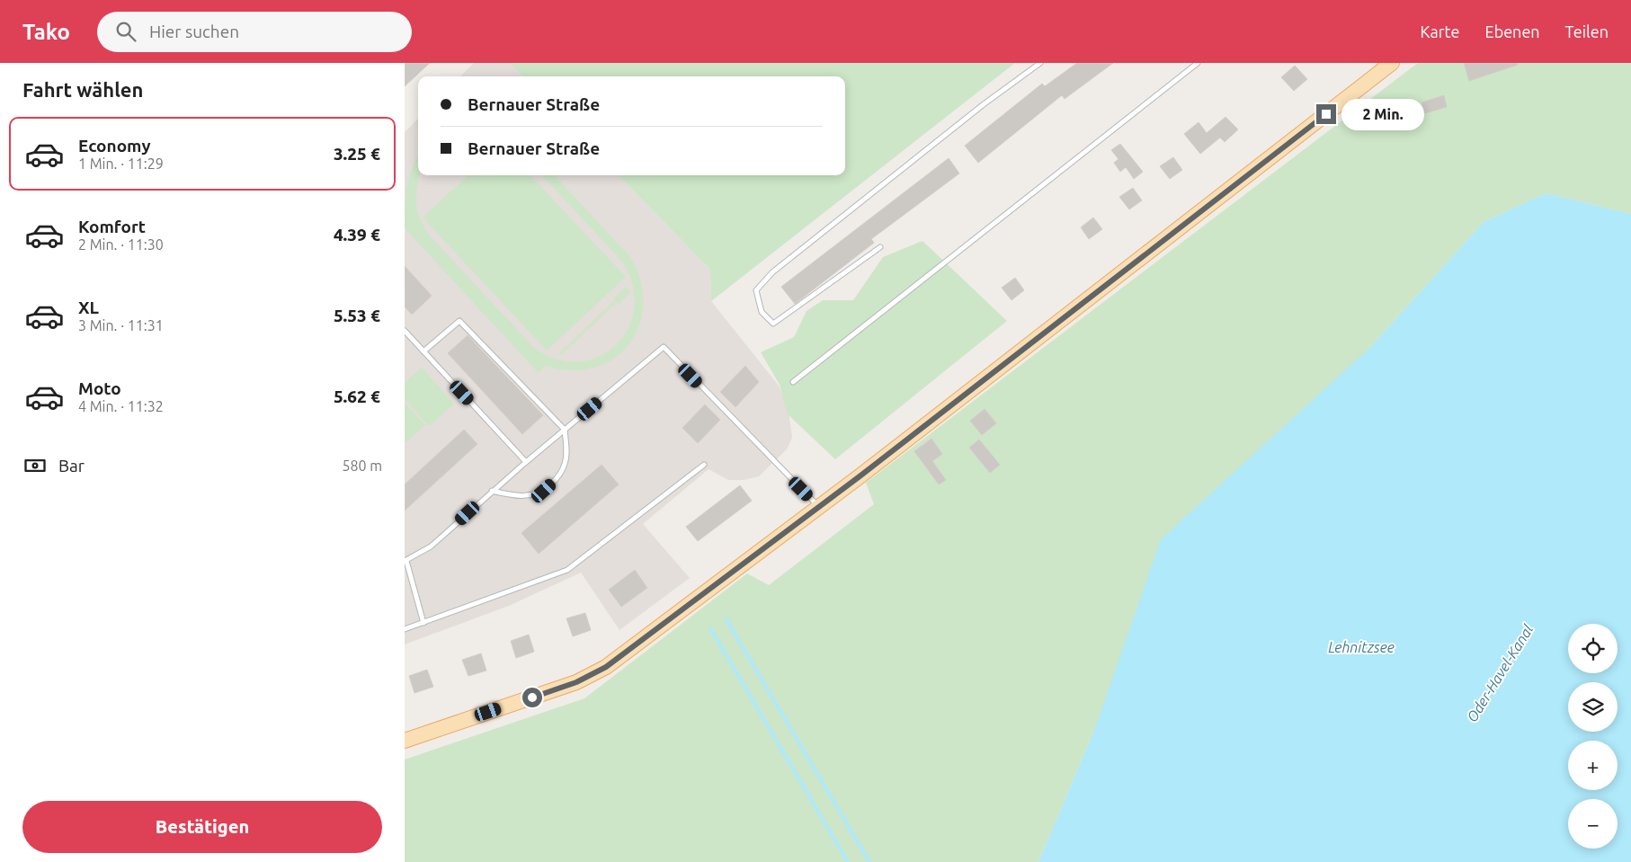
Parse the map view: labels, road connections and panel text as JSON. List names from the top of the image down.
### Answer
{
  "water": ["Lehnitzsee", "Oder-Havel-Kanal"],
  "page": {
    "header": "Tako",
    "search": "Hier suchen",
    "nav": ["Karte", "Ebenen", "Teilen"],
    "heading": "Fahrt wählen",
    "banner": ["Bernauer Straße", "Bernauer Straße"],
    "bubble": "2 Min.",
    "list": [
      {
        "name": "Economy",
        "note": "1 Min. · 11:29",
        "value": "3.25 €"
      },
      {
        "name": "Komfort",
        "note": "2 Min. · 11:30",
        "value": "4.39 €"
      },
      {
        "name": "XL",
        "note": "3 Min. · 11:31",
        "value": "5.53 €"
      },
      {
        "name": "Moto",
        "note": "4 Min. · 11:32",
        "value": "5.62 €"
      }
    ],
    "pay": ["Bar", "580 m"],
    "map_buttons": ["+", "−"],
    "buttons": "Bestätigen"
  }
}
